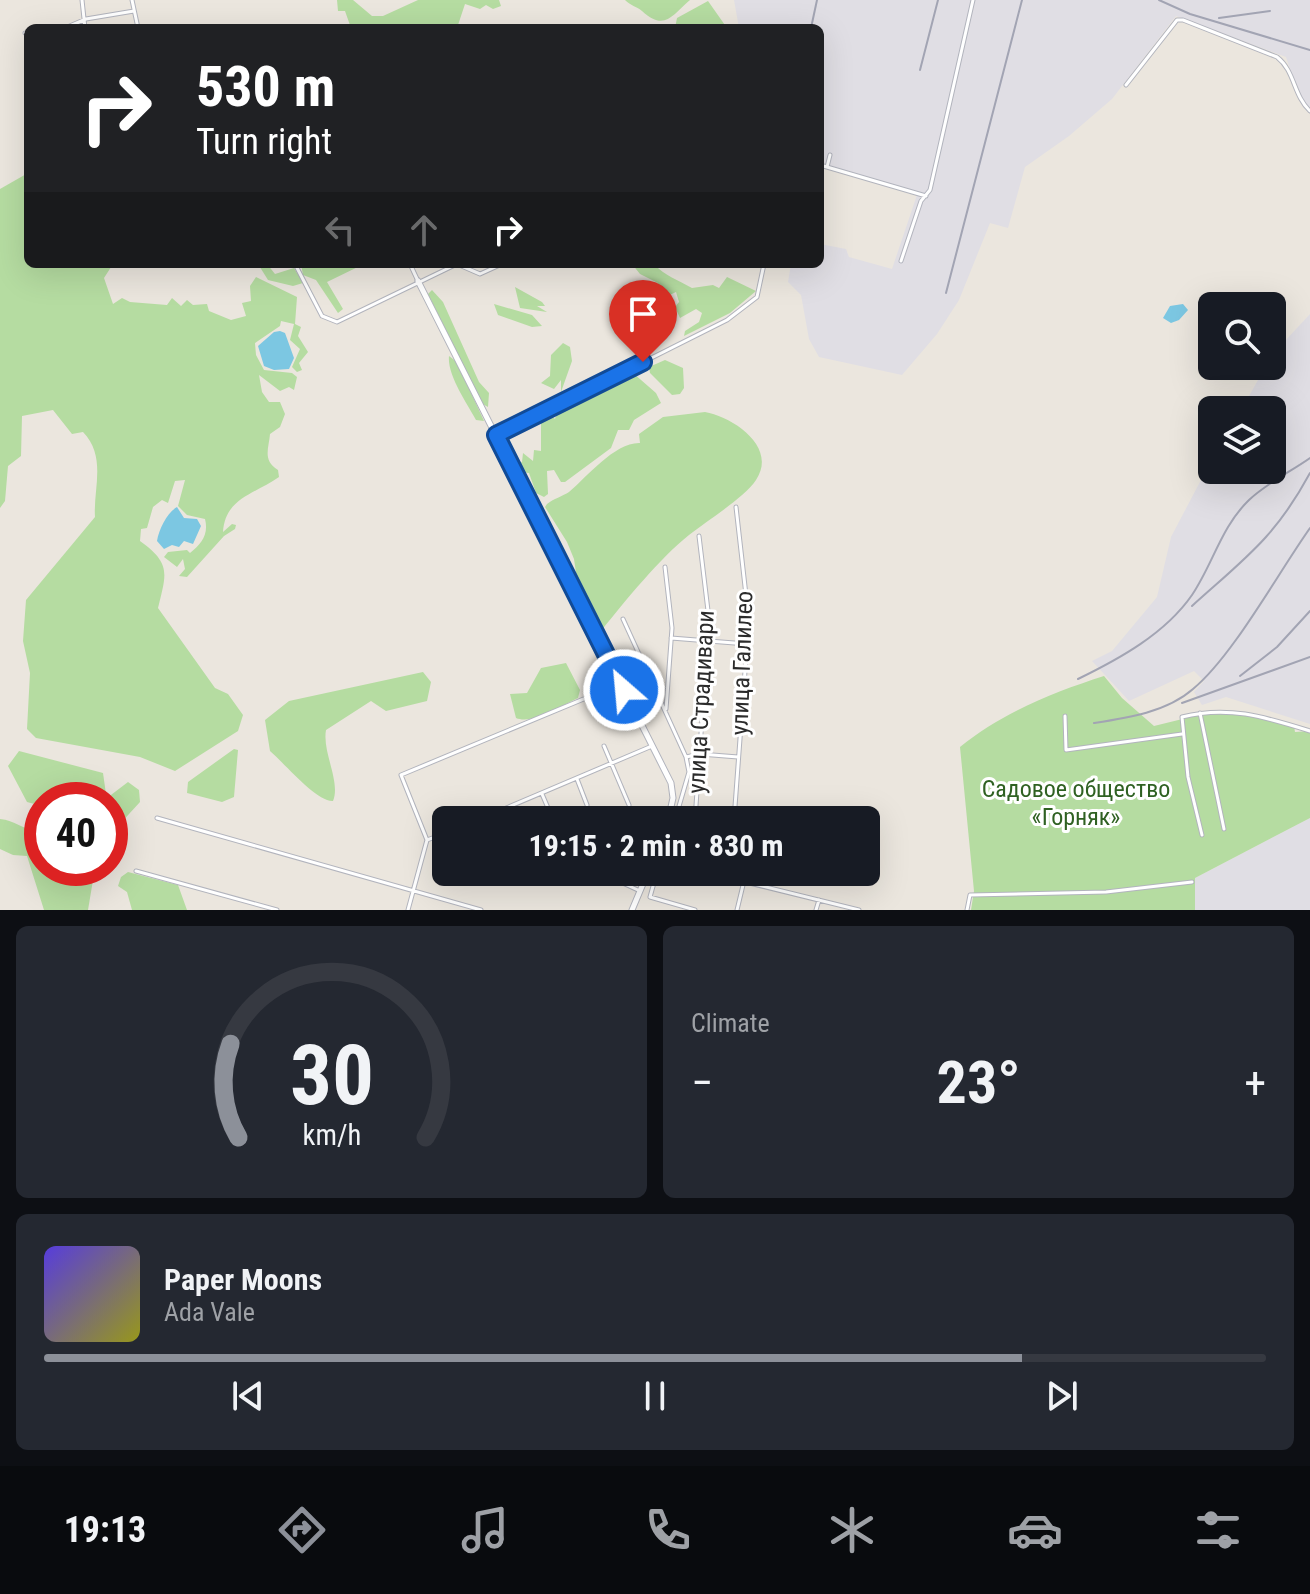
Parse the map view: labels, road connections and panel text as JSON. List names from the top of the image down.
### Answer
{
  "streets": {
    "street": ["улица Галилео", "улица Страдивари"]
  },
  "parks": ["Садовое общество «Горняк»"],
  "page": {
    "turn": ["530 m", "Turn right"],
    "limit": "40",
    "trip": "19:15 · 2 min · 830 m",
    "tile": "Climate",
    "heat": ["−", "23°", "+"],
    "song": ["Paper Moons", "Ada Vale"],
    "tabs": "19:13",
    "gauge": ["30", "km/h"]
  }
}
